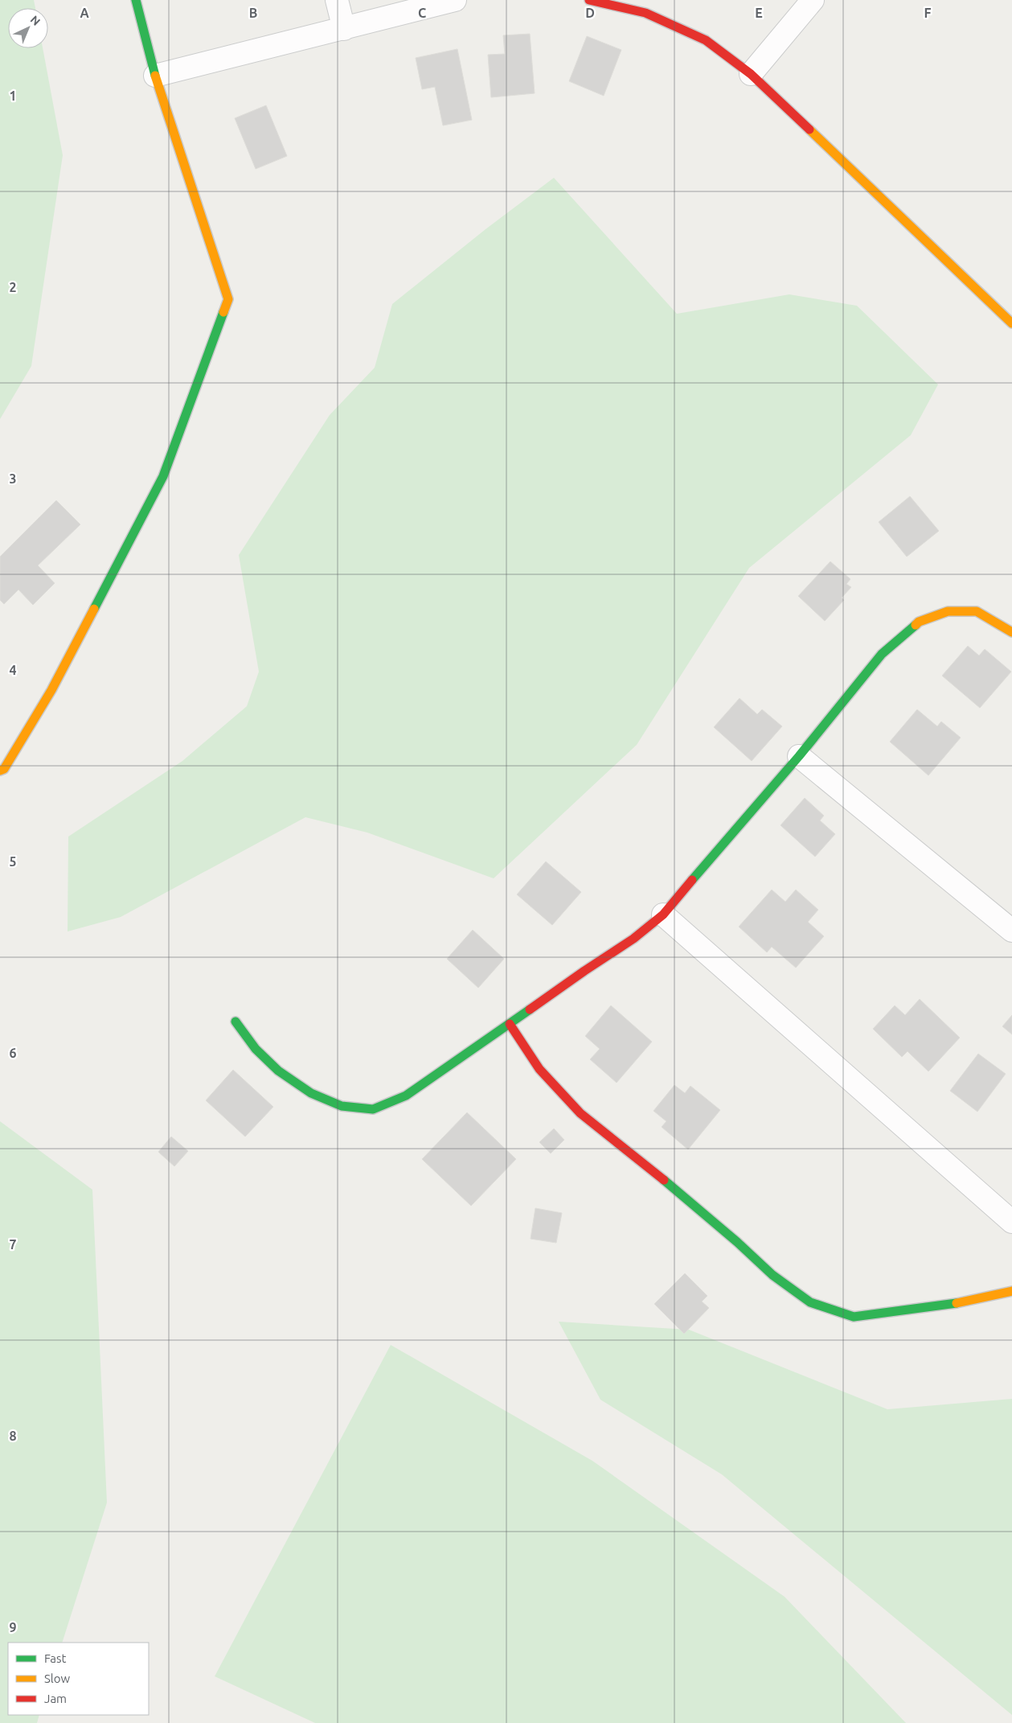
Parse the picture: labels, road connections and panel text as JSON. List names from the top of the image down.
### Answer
{
  "legend": ["Fast", "Slow", "Jam"],
  "north": "top right",
  "grid": {
    "columns": [
      "A",
      "B",
      "C",
      "D",
      "E",
      "F"
    ],
    "rows": [
      "1",
      "2",
      "3",
      "4",
      "5",
      "6",
      "7",
      "8",
      "9"
    ]
  }
}
